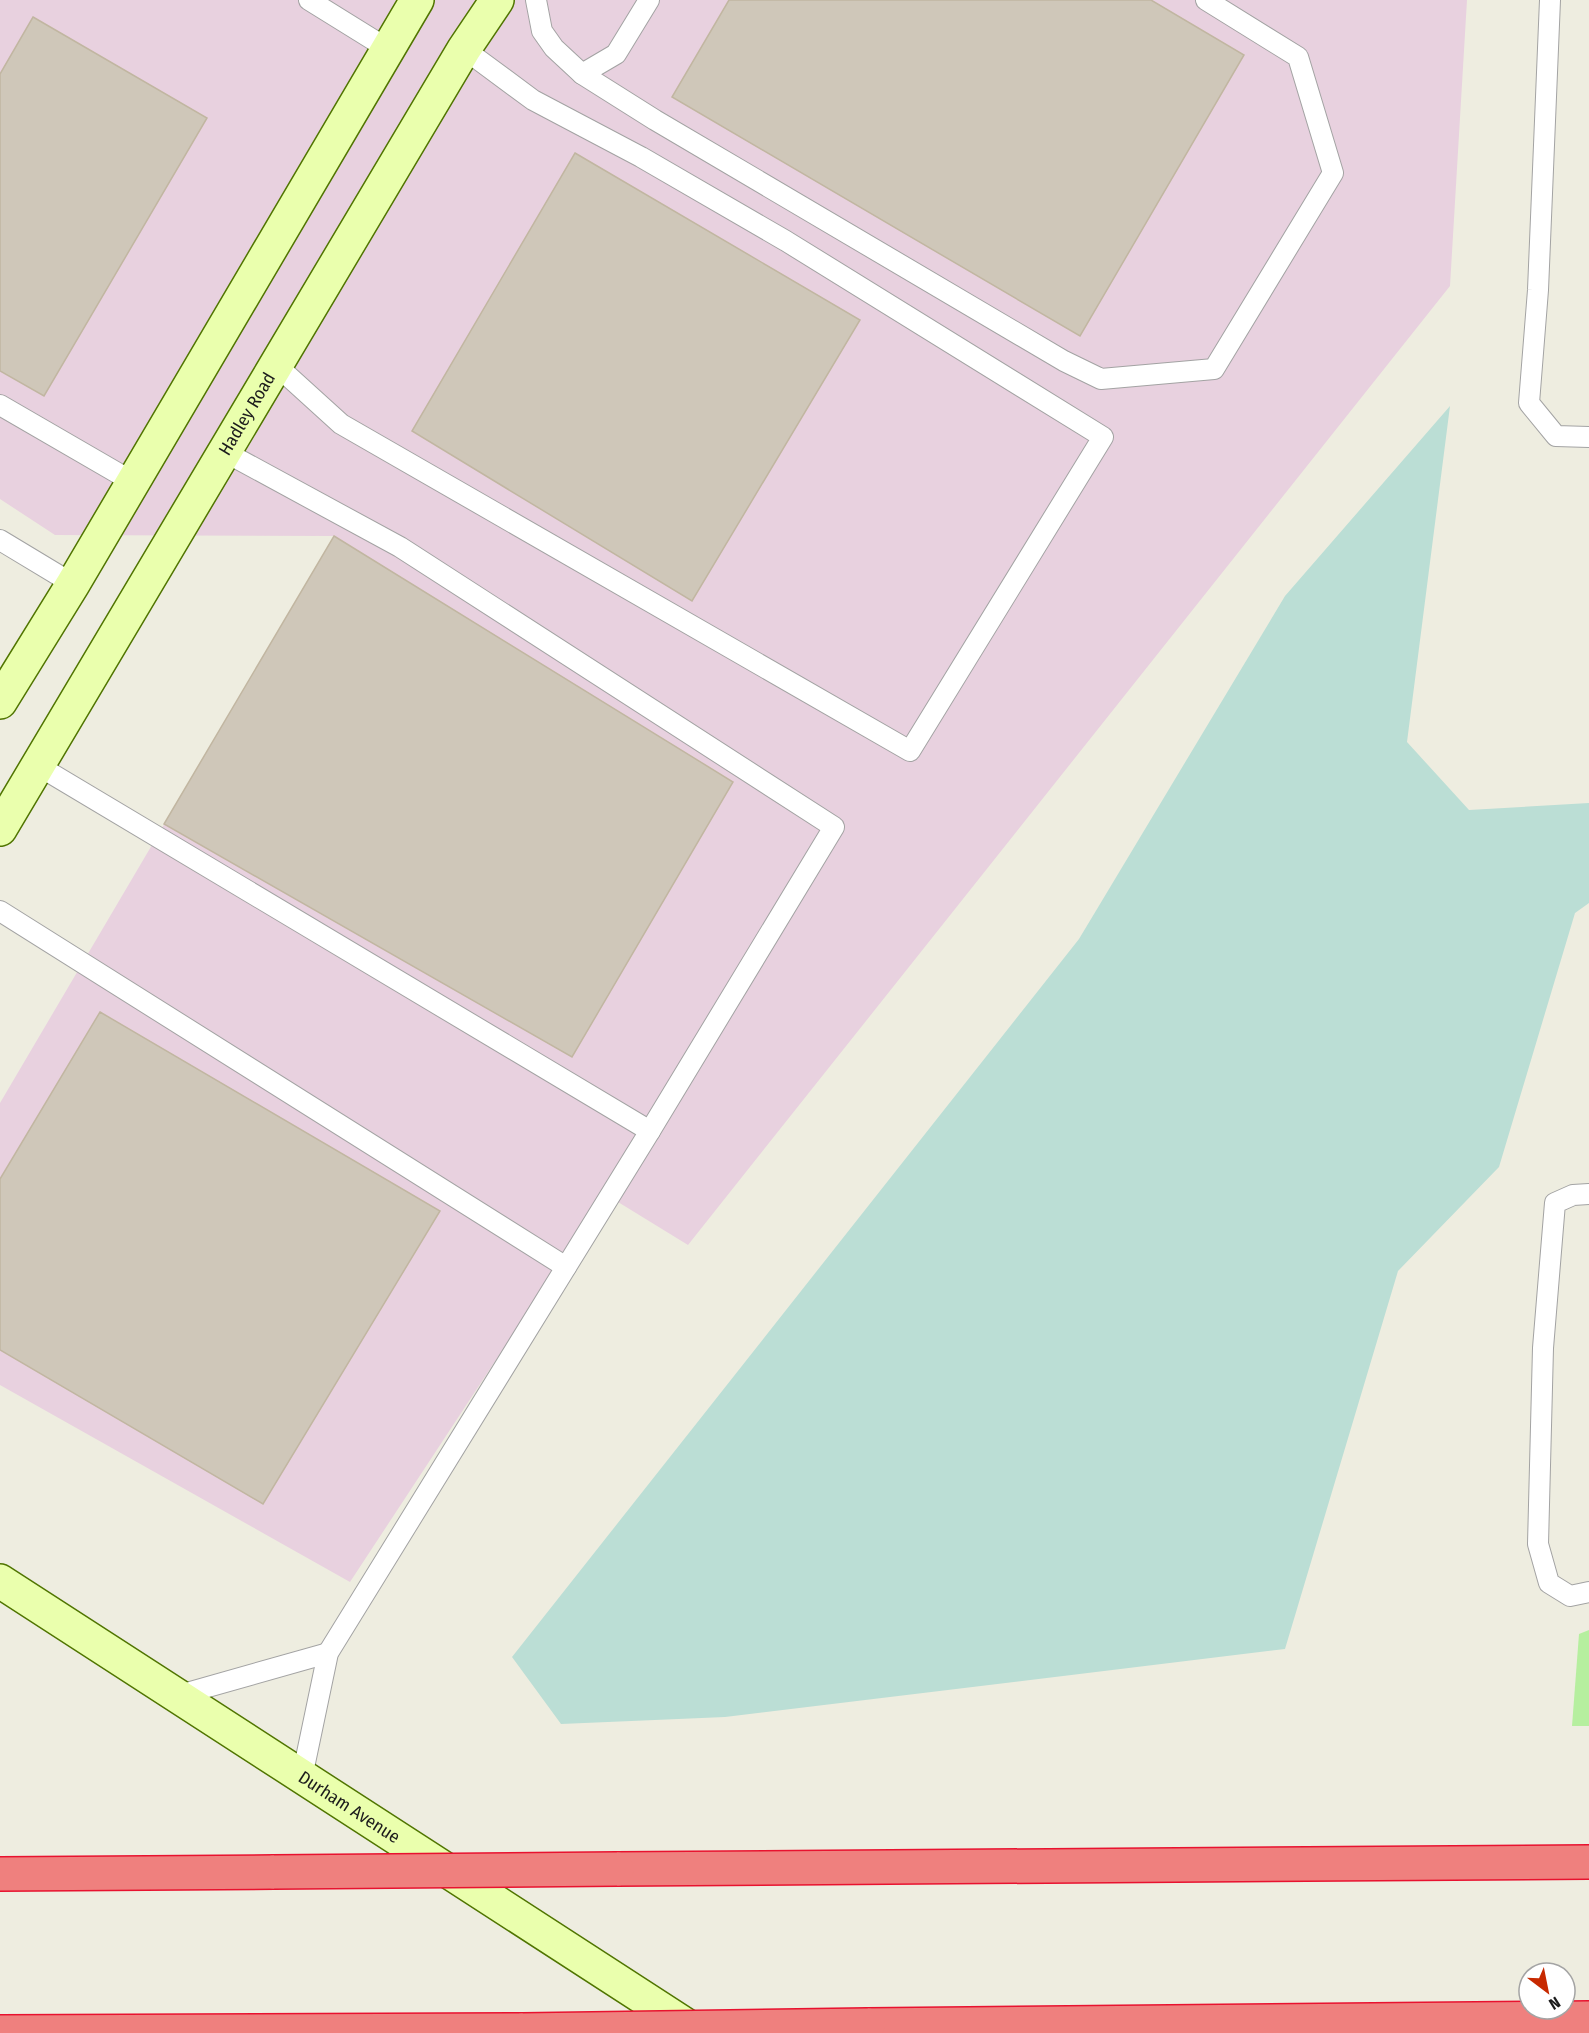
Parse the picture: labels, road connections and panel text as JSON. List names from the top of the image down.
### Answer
{
  "streets": {
    "main road": ["Hadley Road", "Durham Avenue"]
  },
  "north": "bottom right"
}
